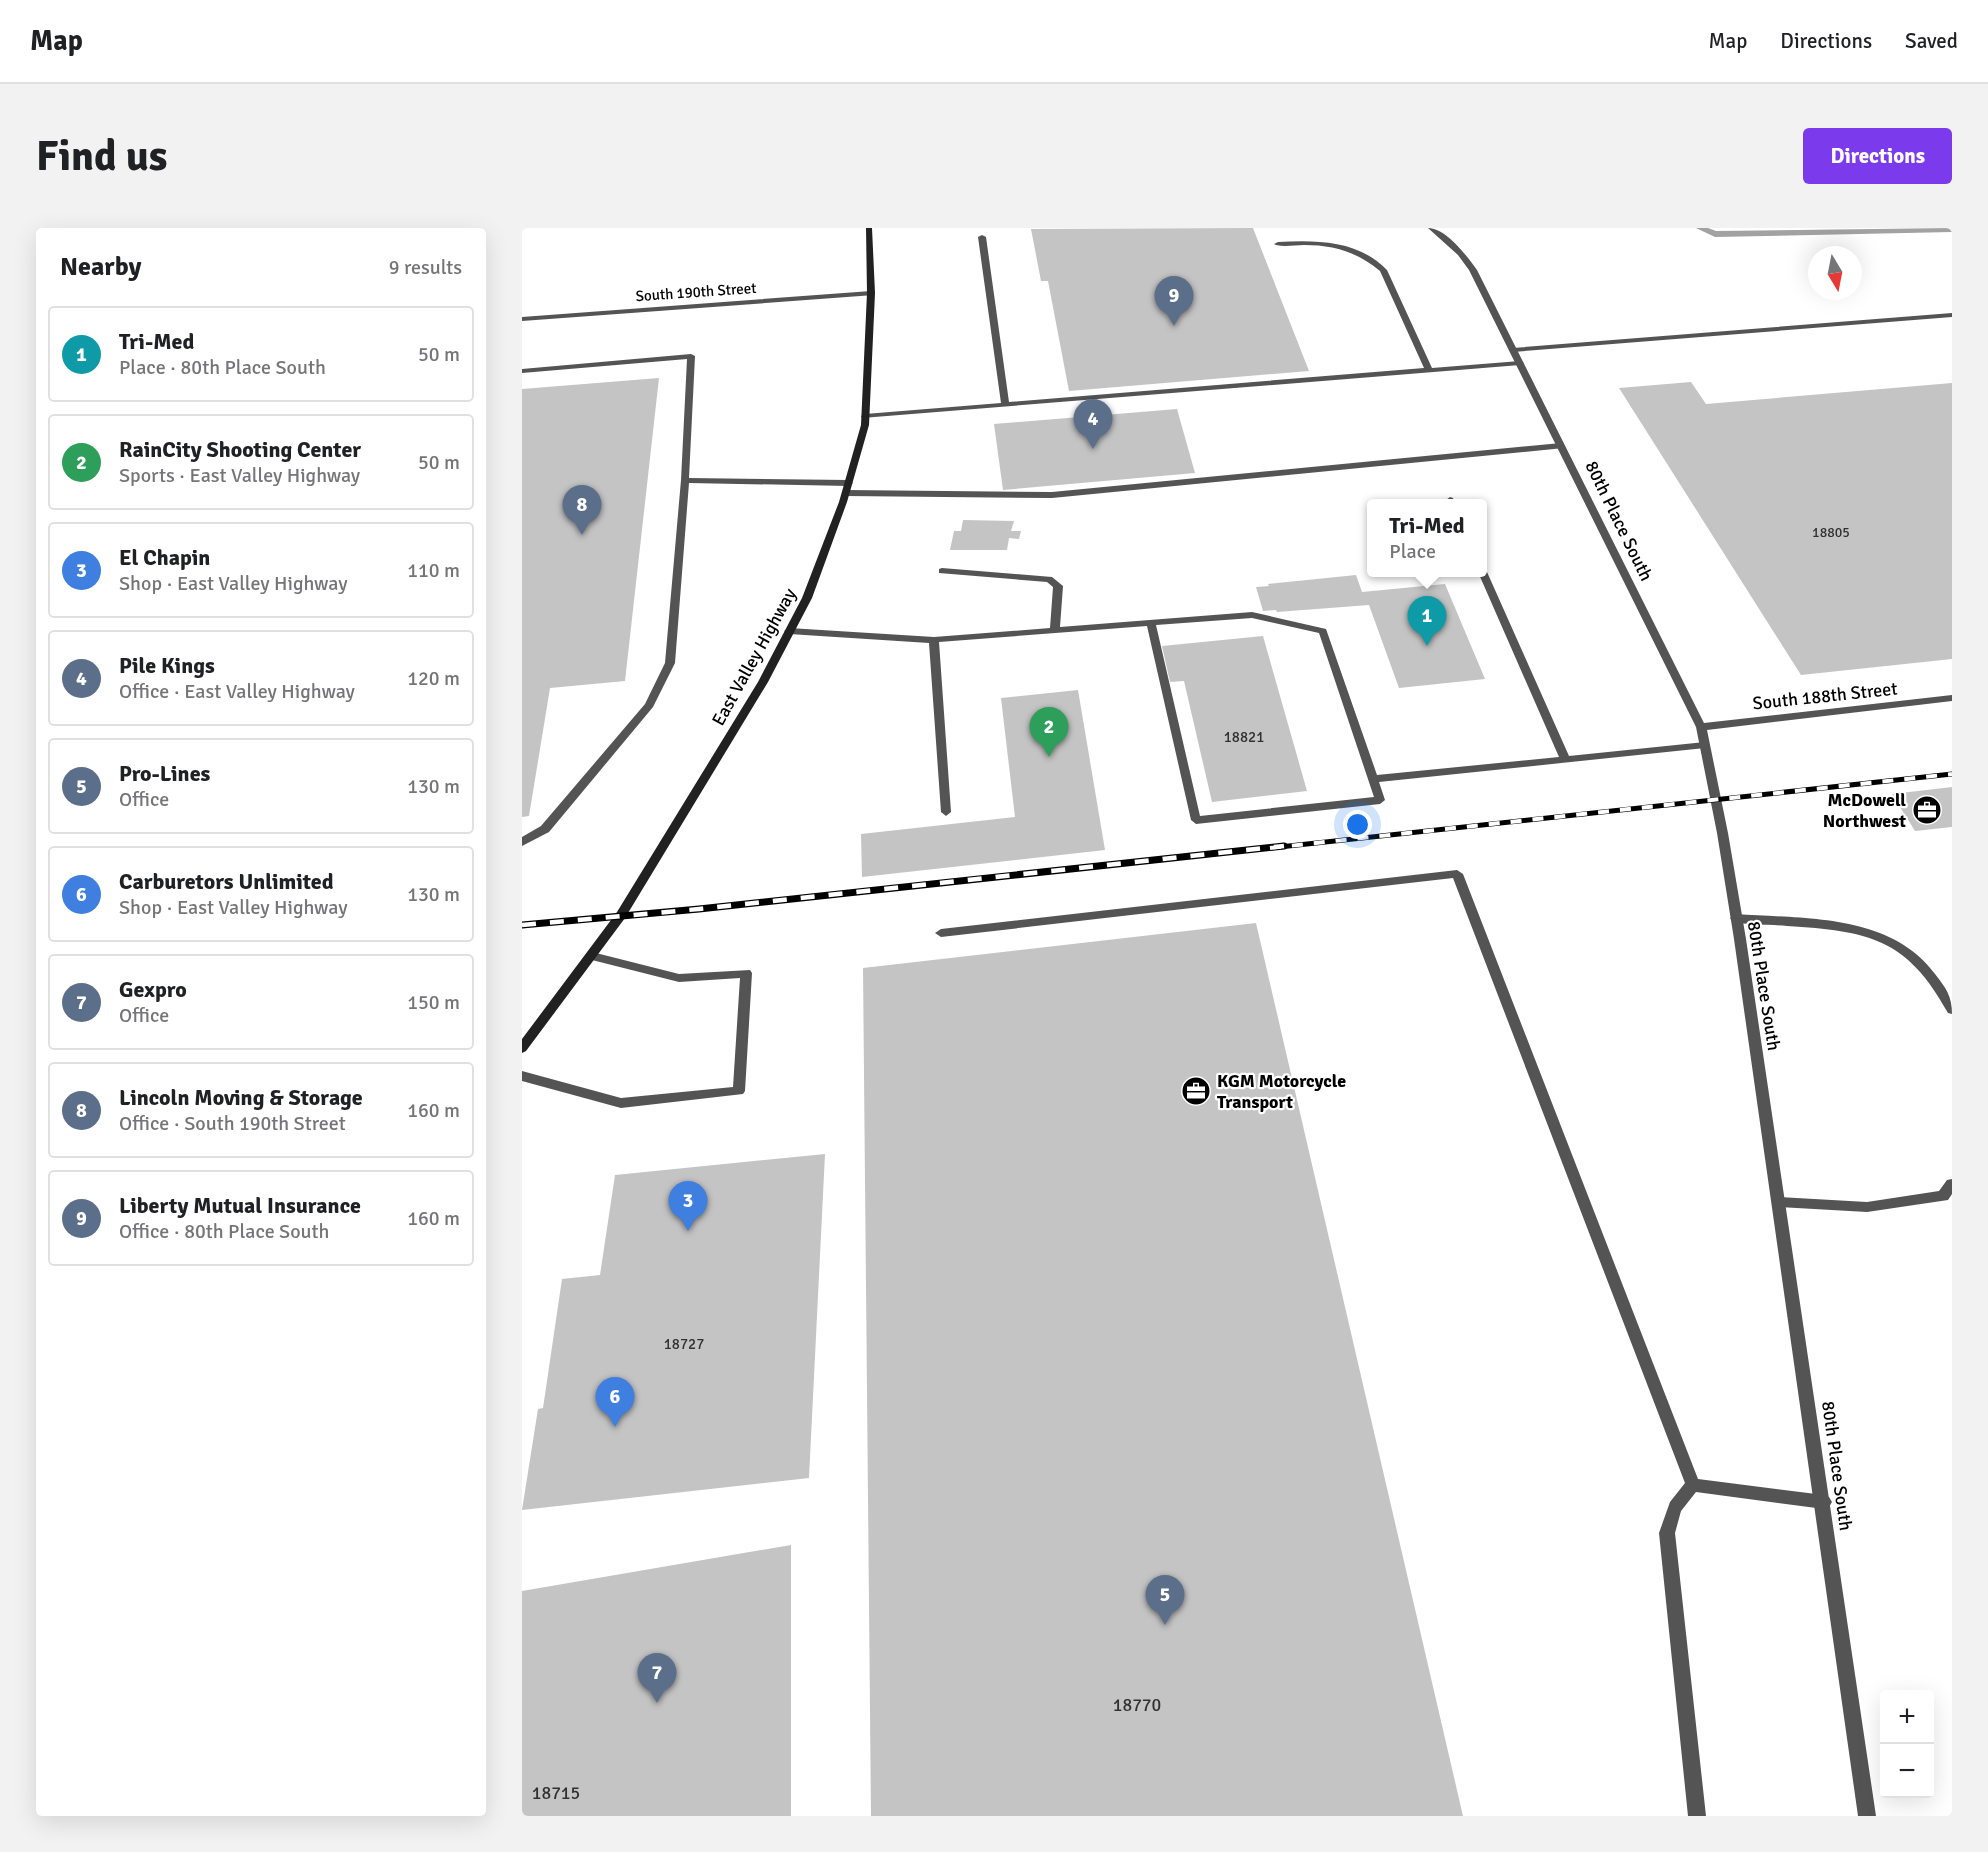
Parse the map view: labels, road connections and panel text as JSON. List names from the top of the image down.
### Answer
{
  "streets": {
    "main road": ["East Valley Highway"],
    "street": ["South 190th Street", "80th Place South", "South 188th Street"]
  },
  "crossings": [
    ["South 190th Street", "East Valley Highway"],
    ["80th Place South", "South 188th Street"]
  ],
  "places": {
    "office": ["McDowell Northwest", "KGM Motorcycle Transport"]
  },
  "house_numbers": [
    "18805",
    "18821",
    "18727",
    "18770",
    "18715"
  ],
  "north": "bottom",
  "page": {
    "header": "Map",
    "nav": ["Map", "Directions", "Saved"],
    "buttons": "Directions",
    "title": "Find us",
    "heading": ["Nearby", "9 results"],
    "pins": [
      "9",
      "4",
      "8",
      "1",
      "2",
      "3",
      "6",
      "5",
      "7"
    ],
    "list": [
      {
        "mark": "1",
        "name": "Tri-Med",
        "note": "Place · 80th Place South",
        "value": "50 m"
      },
      {
        "mark": "2",
        "name": "RainCity Shooting Center",
        "note": "Sports · East Valley Highway",
        "value": "50 m"
      },
      {
        "mark": "3",
        "name": "El Chapin",
        "note": "Shop · East Valley Highway",
        "value": "110 m"
      },
      {
        "mark": "4",
        "name": "Pile Kings",
        "note": "Office · East Valley Highway",
        "value": "120 m"
      },
      {
        "mark": "5",
        "name": "Pro-Lines",
        "note": "Office",
        "value": "130 m"
      },
      {
        "mark": "6",
        "name": "Carburetors Unlimited",
        "note": "Shop · East Valley Highway",
        "value": "130 m"
      },
      {
        "mark": "7",
        "name": "Gexpro",
        "note": "Office",
        "value": "150 m"
      },
      {
        "mark": "8",
        "name": "Lincoln Moving & Storage",
        "note": "Office · South 190th Street",
        "value": "160 m"
      },
      {
        "mark": "9",
        "name": "Liberty Mutual Insurance",
        "note": "Office · 80th Place South",
        "value": "160 m"
      }
    ],
    "popup": ["Tri-Med", "Place"],
    "map_buttons": ["+", "−"]
  }
}
